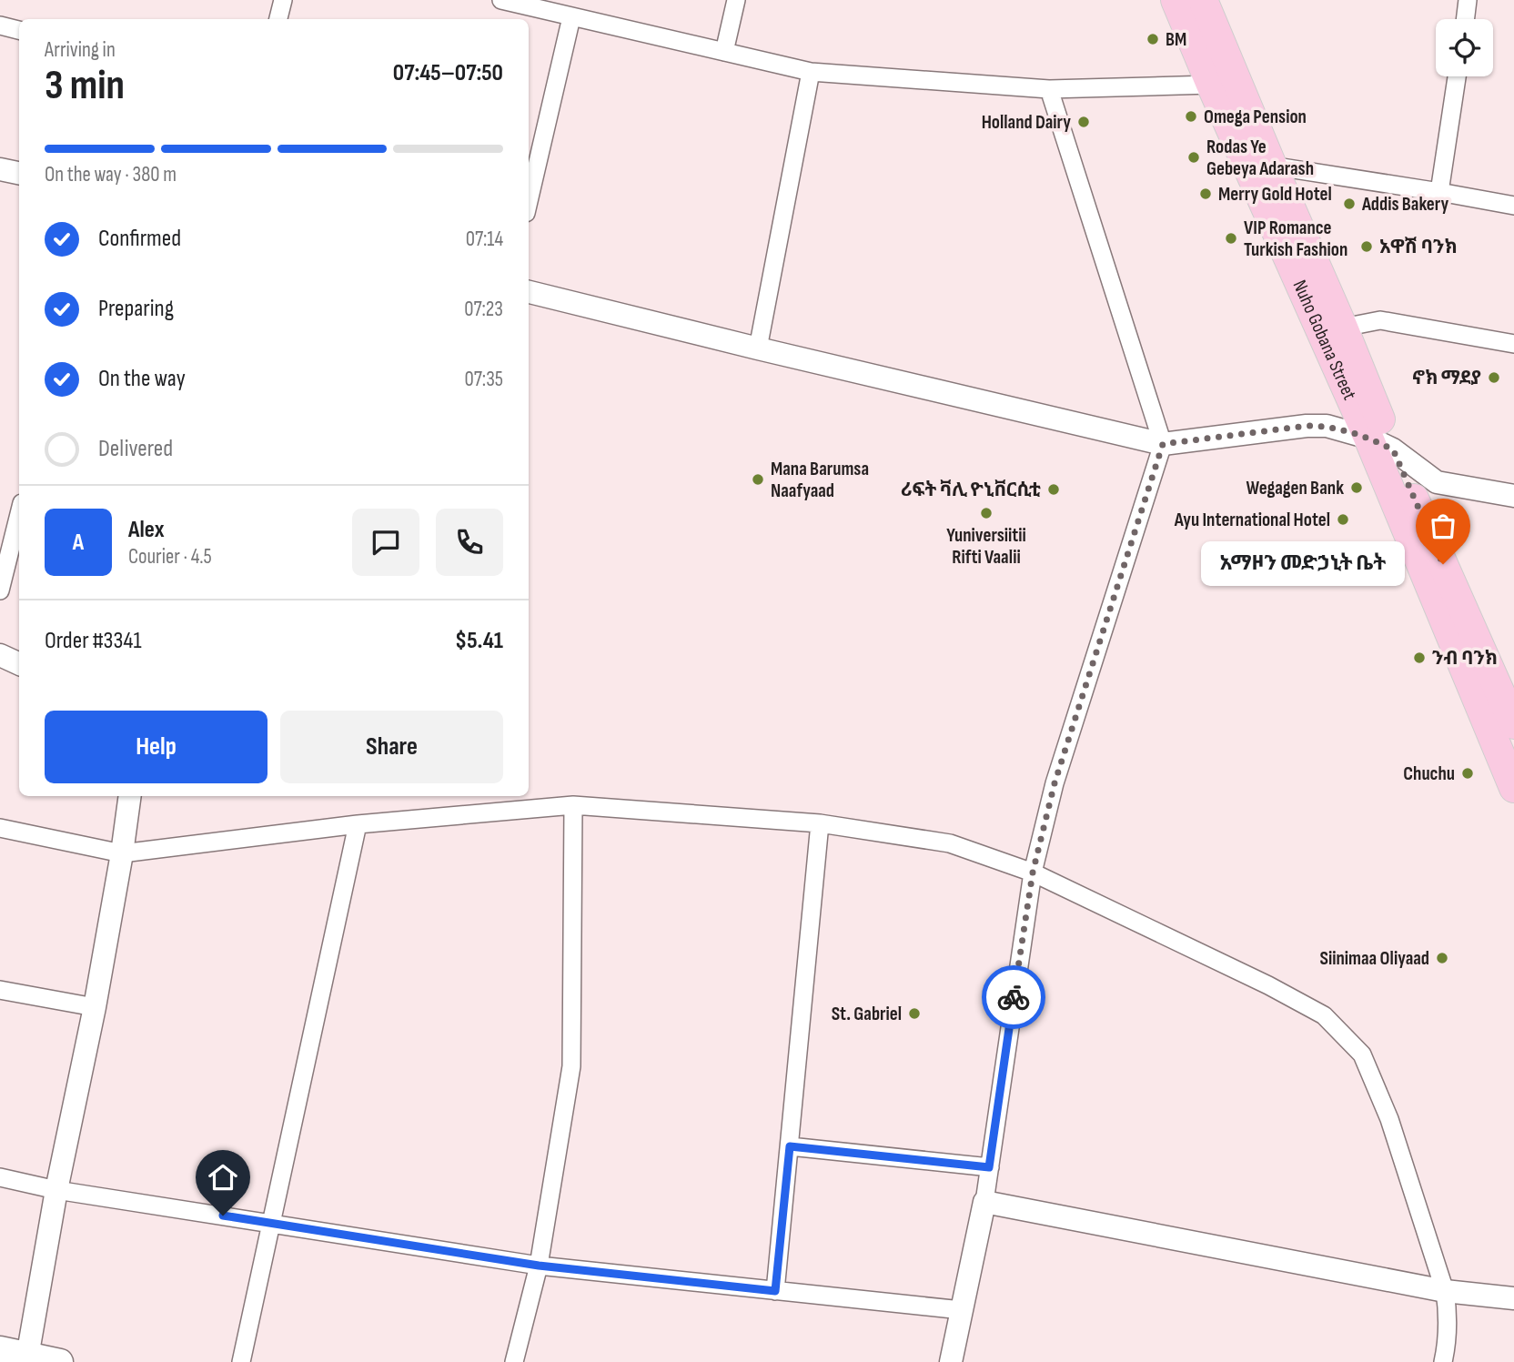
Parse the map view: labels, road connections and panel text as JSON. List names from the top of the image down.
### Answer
{
  "streets": {
    "main road": ["Nuho Gobana Street"]
  },
  "places": [
    "BM",
    "Omega Pension",
    "Holland Dairy",
    "Rodas Ye Gebeya Adarash",
    "Merry Gold Hotel",
    "Addis Bakery",
    "VIP Romance Turkish Fashion",
    "አዋሽ ባንክ",
    "ኖክ ማደያ",
    "Mana Barumsa Naafyaad",
    "Wegagen Bank",
    "ሪፍት ቫሊ ዮኒቨርሲቲ",
    "Yuniversiitii Rifti Vaalii",
    "Ayu International Hotel",
    "አማዞን መድኃኒት ቤት",
    "ንብ ባንክ",
    "Chuchu",
    "Siinimaa Oliyaad",
    "St. Gabriel"
  ],
  "page": {
    "heading": ["3 min", "Arriving in", "07:45–07:50"],
    "panel": [
      "Alex",
      "Courier · 4.5",
      "Order #3341",
      "$5.41"
    ],
    "bar": "On the way · 380 m",
    "list": [
      ["Confirmed", "07:14"],
      ["Preparing", "07:23"],
      ["On the way", "07:35"],
      "Delivered"
    ],
    "round": "A",
    "bubble": "አማዞን መድኃኒት ቤት",
    "buttons": ["Help", "Share"]
  }
}
